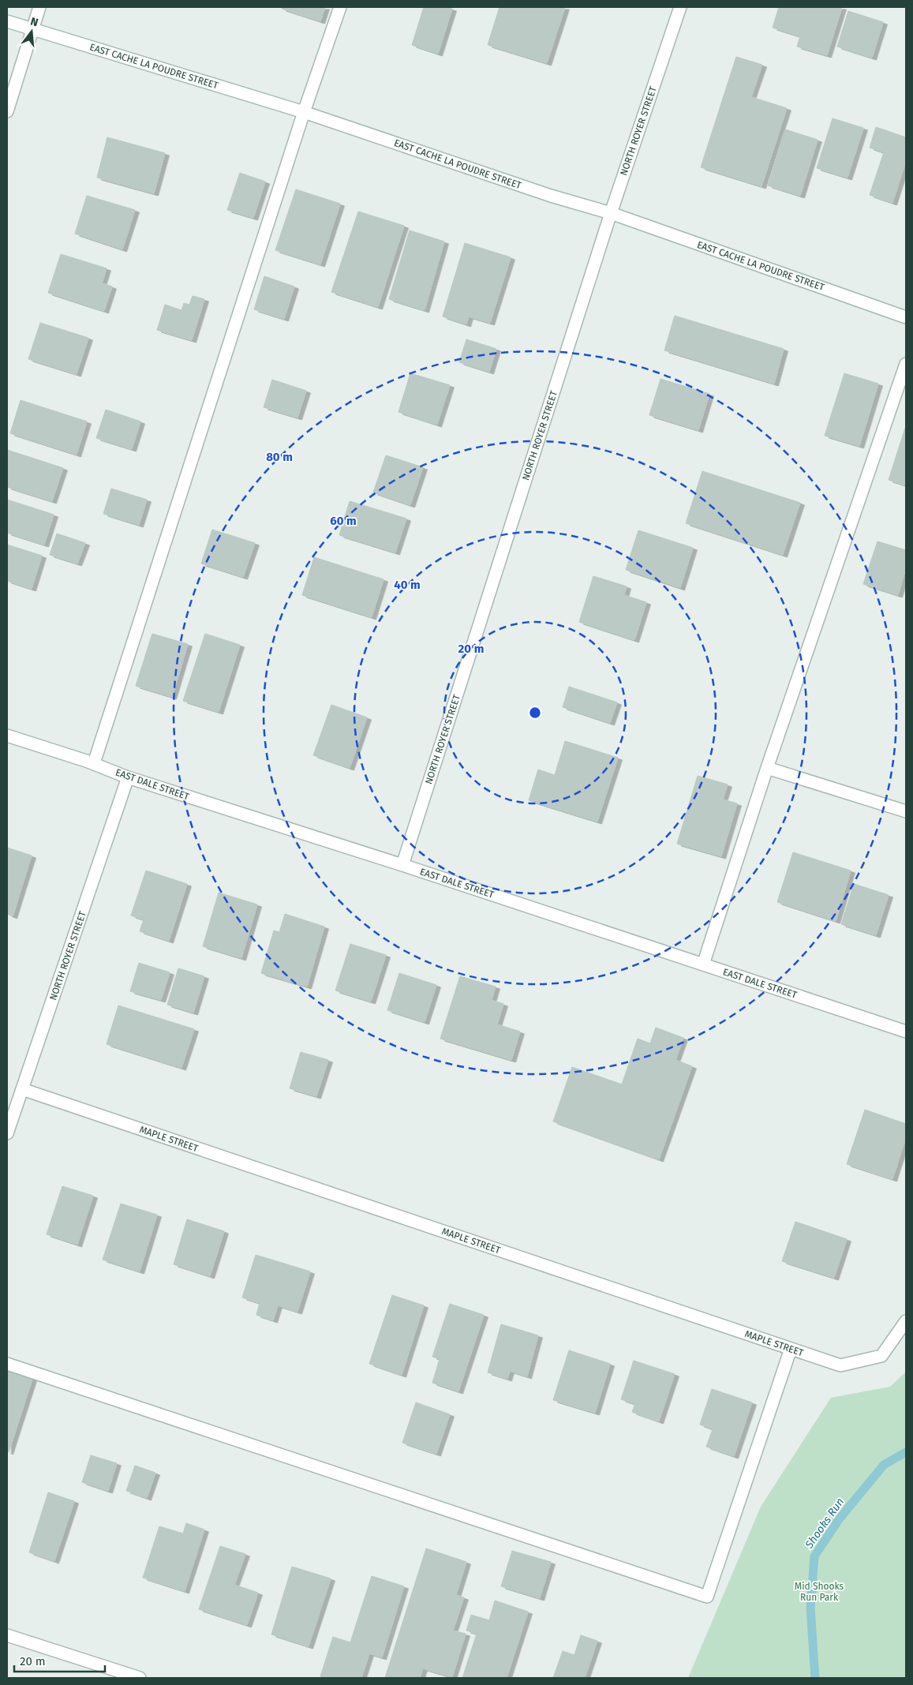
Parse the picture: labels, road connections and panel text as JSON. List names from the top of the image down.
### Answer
{
  "streets": {
    "street": [
      "EAST CACHE LA POUDRE STREET",
      "NORTH ROYER STREET",
      "EAST DALE STREET",
      "MAPLE STREET"
    ]
  },
  "crossings": [
    ["EAST CACHE LA POUDRE STREET", "NORTH ROYER STREET"],
    ["NORTH ROYER STREET", "EAST DALE STREET"],
    ["NORTH ROYER STREET", "MAPLE STREET"]
  ],
  "water": ["Shooks Run"],
  "parks": ["Mid Shooks Run Park"],
  "scale_bar": "20 m",
  "north": "top",
  "rings": [
    "80 m",
    "60 m",
    "40 m",
    "20 m"
  ]
}
